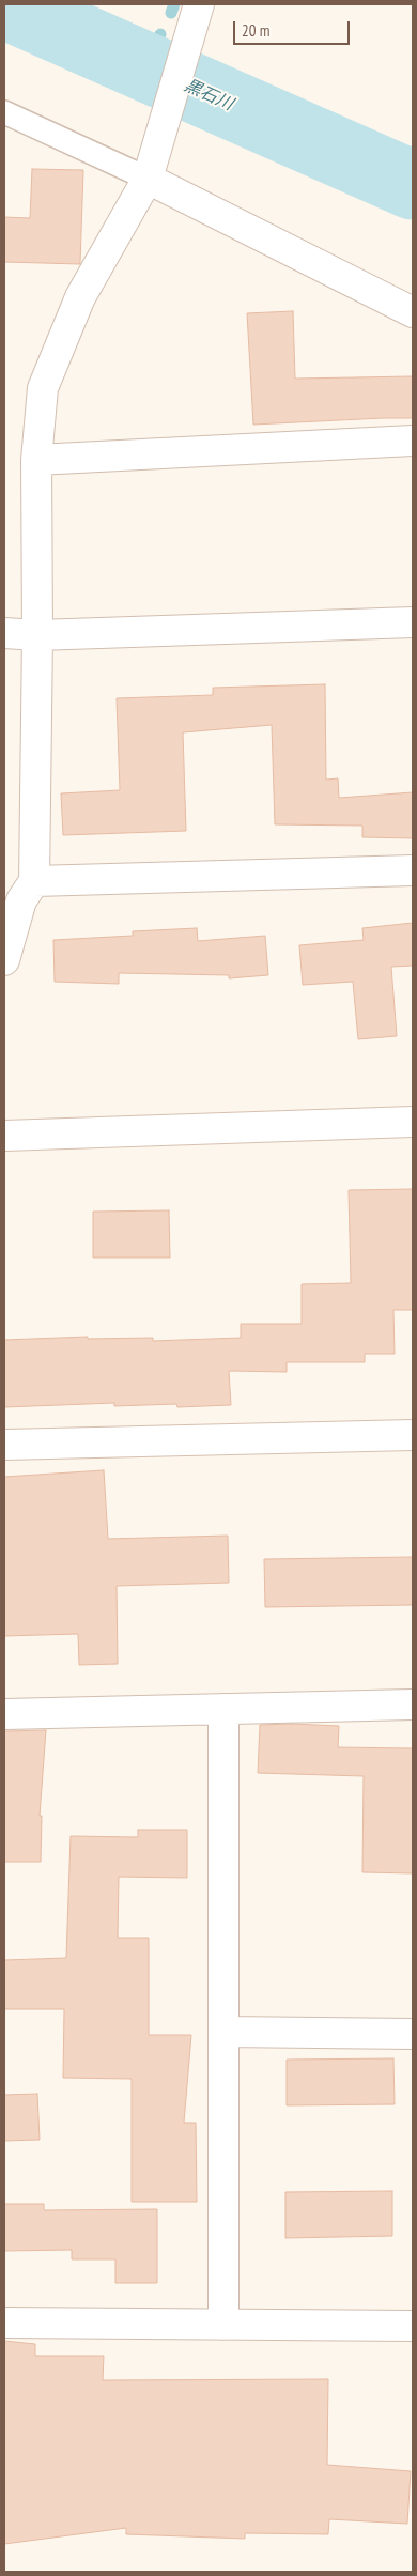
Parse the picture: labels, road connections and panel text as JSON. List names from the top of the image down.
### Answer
{
  "water": ["黒石川"],
  "scale_bar": "20 m"
}
